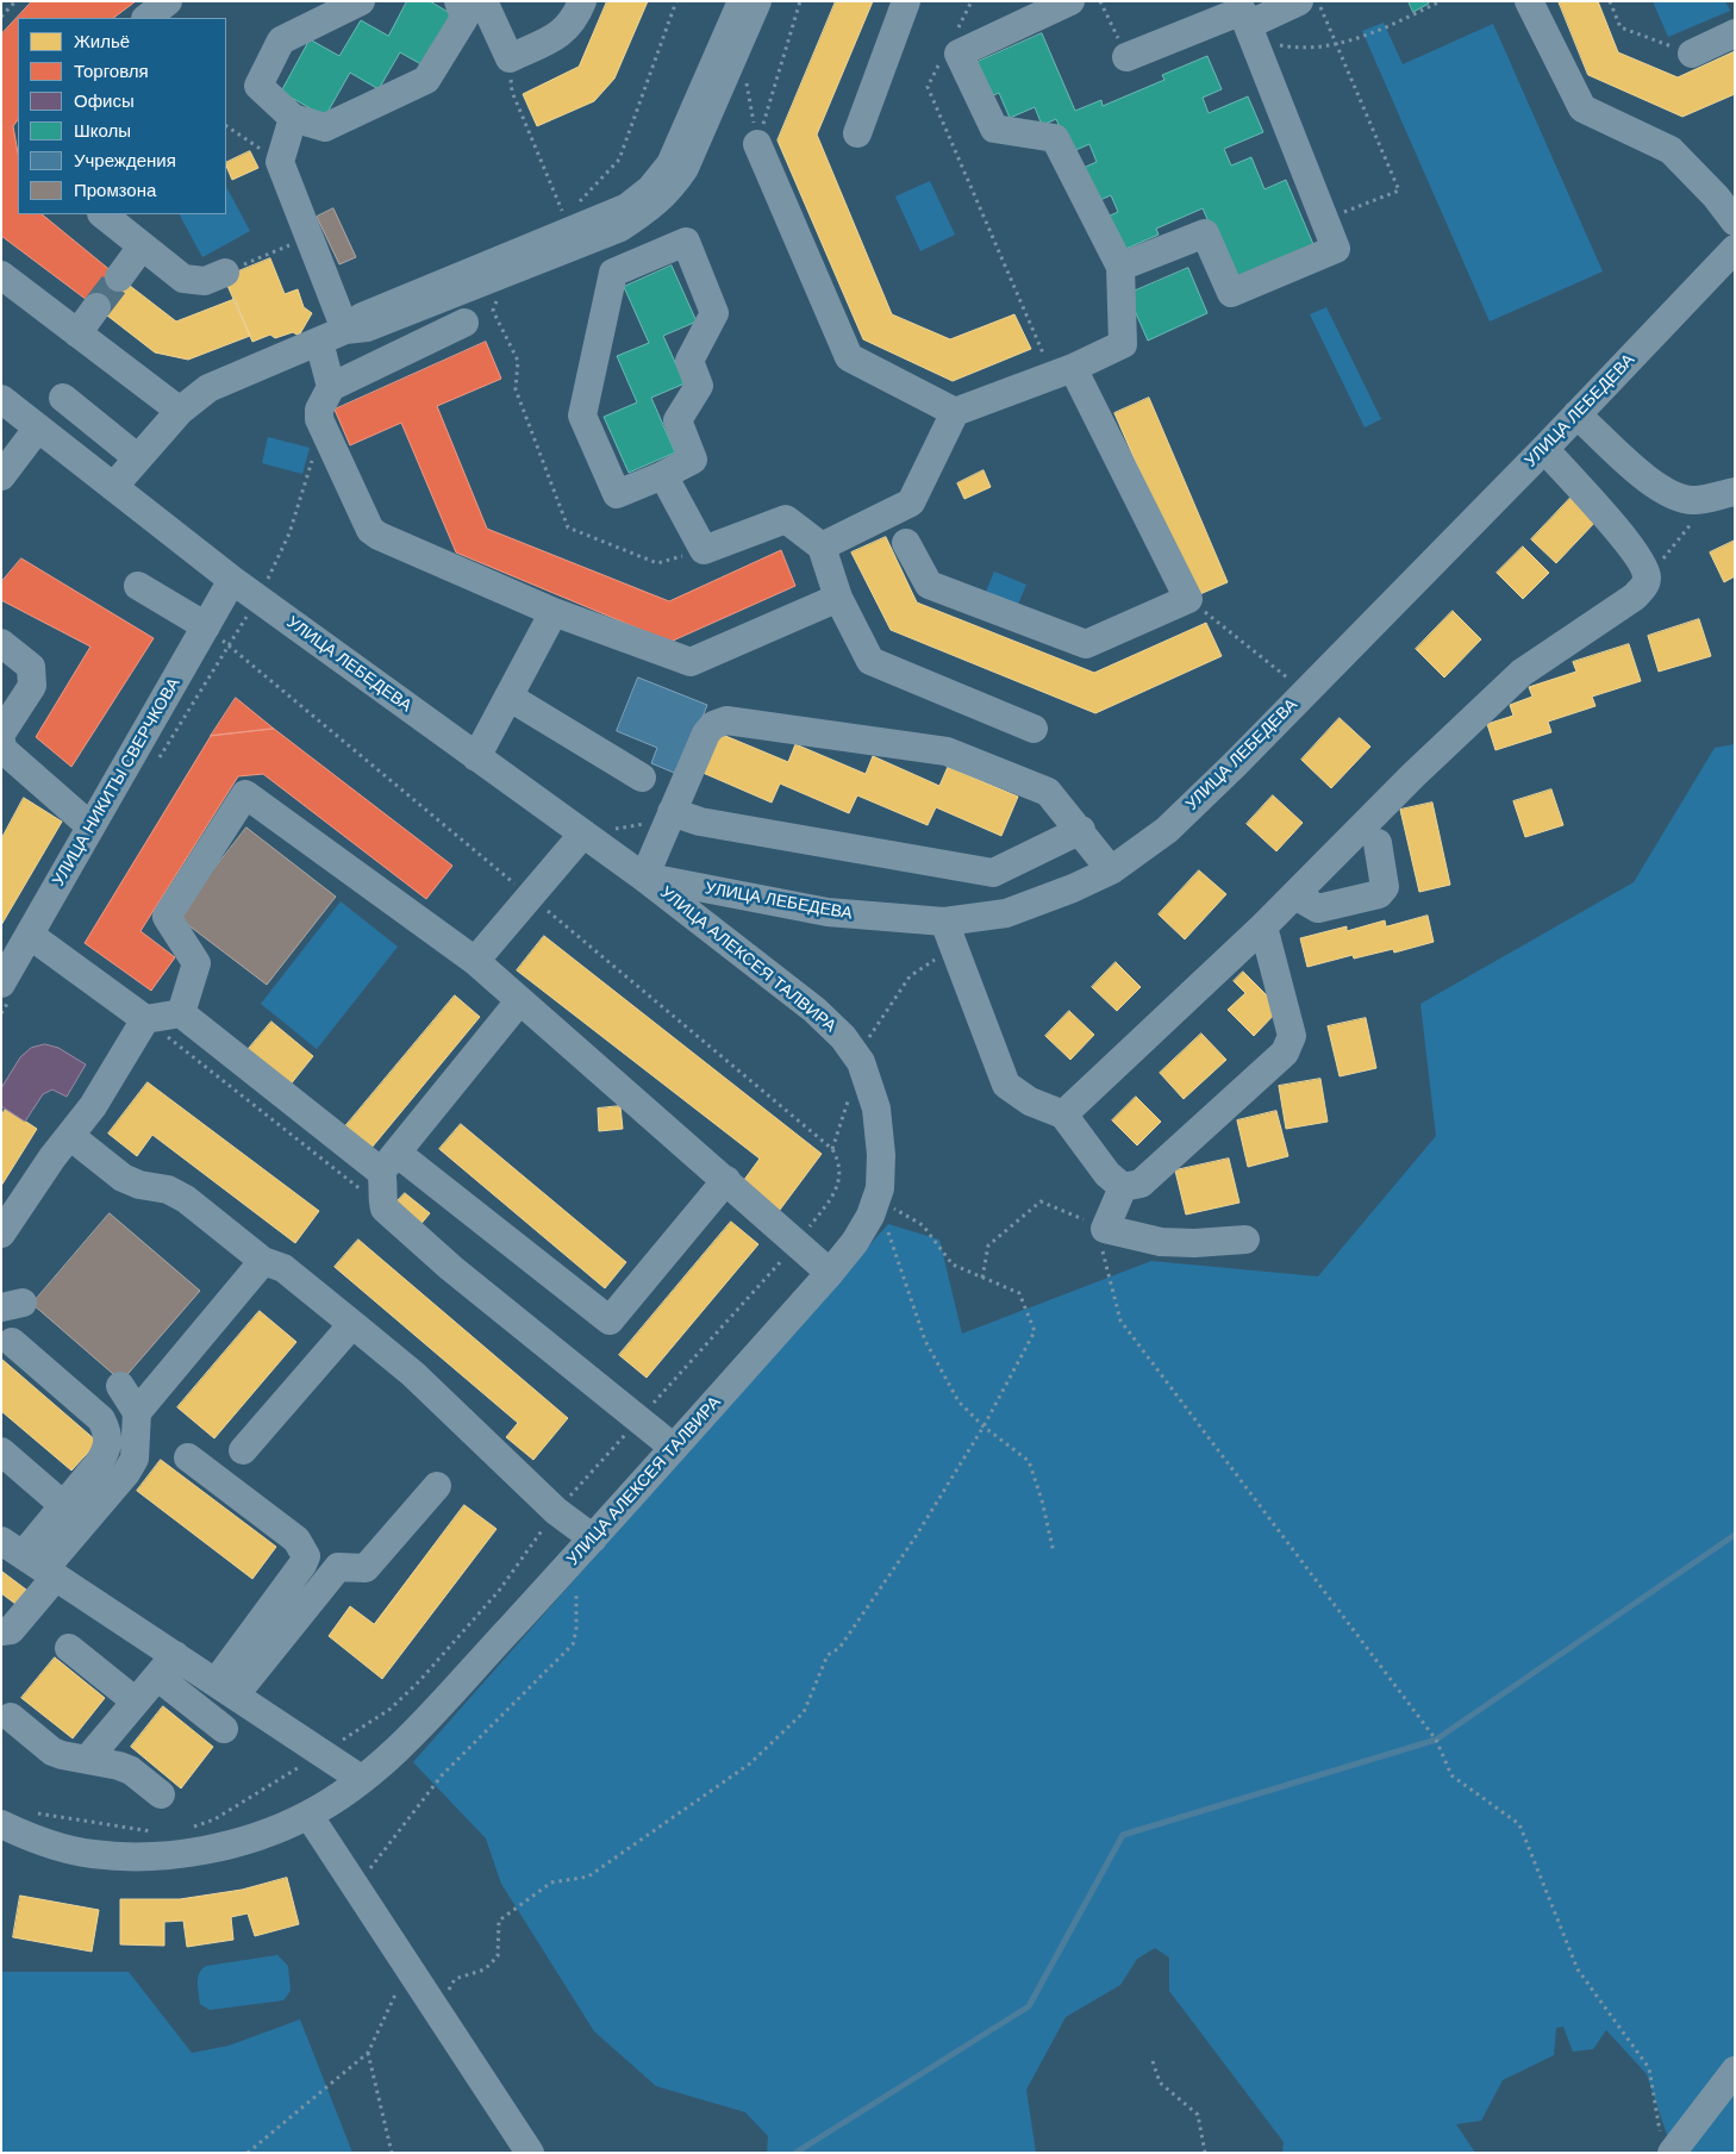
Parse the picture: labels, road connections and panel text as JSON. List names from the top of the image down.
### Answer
{
  "streets": {
    "street": ["УЛИЦА ЛЕБЕДЕВА", "УЛИЦА НИКИТЫ СВЕРЧКОВА", "УЛИЦА АЛЕКСЕЯ ТАЛВИРА"]
  },
  "crossings": [
    ["УЛИЦА ЛЕБЕДЕВА", "УЛИЦА НИКИТЫ СВЕРЧКОВА"],
    ["УЛИЦА ЛЕБЕДЕВА", "УЛИЦА АЛЕКСЕЯ ТАЛВИРА"]
  ],
  "legend": [
    "Жильё",
    "Торговля",
    "Офисы",
    "Школы",
    "Учреждения",
    "Промзона"
  ]
}
